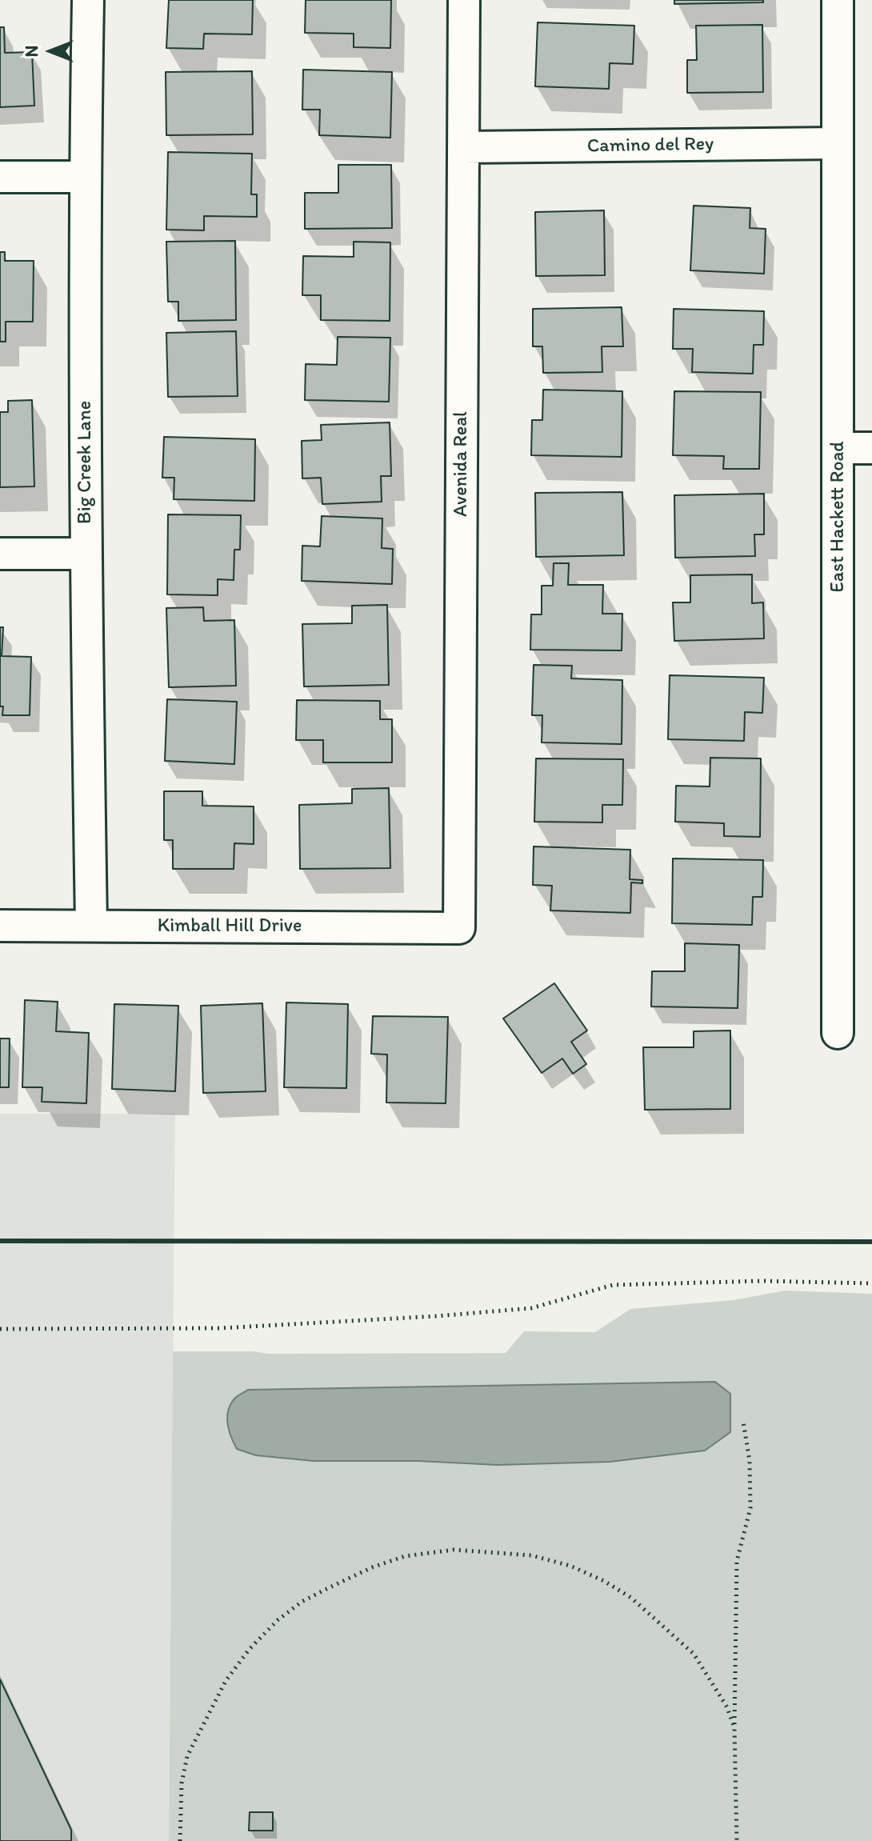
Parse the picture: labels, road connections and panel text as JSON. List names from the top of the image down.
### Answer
{
  "streets": {
    "street": [
      "Camino del Rey",
      "Big Creek Lane",
      "Avenida Real",
      "East Hackett Road",
      "Kimball Hill Drive"
    ]
  },
  "crossings": [
    ["Camino del Rey", "Avenida Real"],
    ["Camino del Rey", "East Hackett Road"],
    ["Big Creek Lane", "Kimball Hill Drive"],
    ["Avenida Real", "Kimball Hill Drive"]
  ],
  "north": "left"
}
